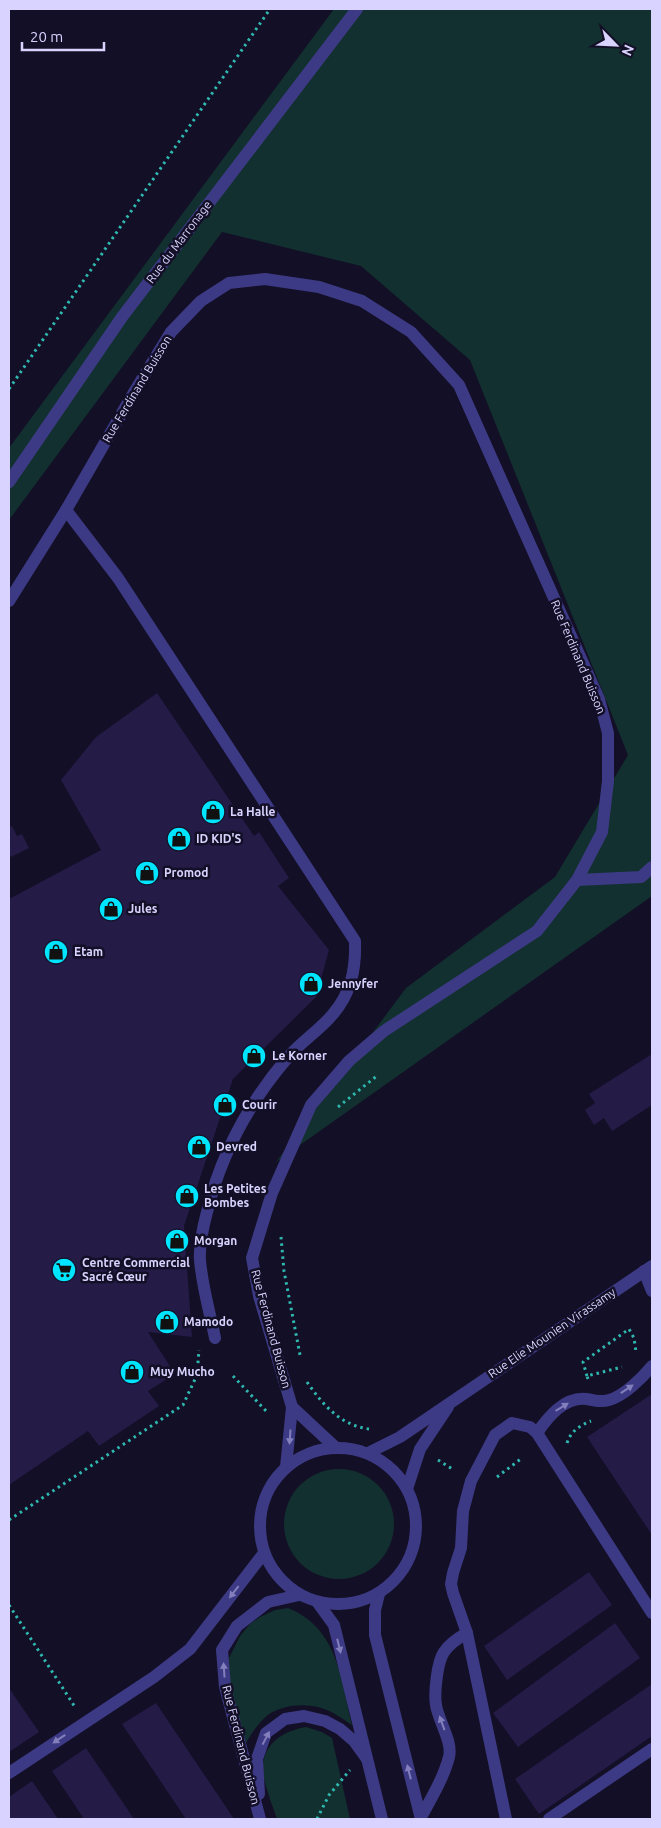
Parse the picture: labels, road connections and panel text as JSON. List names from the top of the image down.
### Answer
{
  "streets": {
    "street": ["Rue du Marronage", "Rue Ferdinand Buisson", "Rue Elie Mounien Virassamy"]
  },
  "crossings": [
    ["Rue Ferdinand Buisson", "Rue Elie Mounien Virassamy"]
  ],
  "places": {
    "shop": [
      "La Halle",
      "ID KID'S",
      "Promod",
      "Jules",
      "Etam",
      "Jennyfer",
      "Le Korner",
      "Courir",
      "Devred",
      "Les Petites Bombes",
      "Morgan",
      "Mamodo",
      "Muy Mucho"
    ],
    "supermarket": ["Centre Commercial Sacré Cœur"]
  },
  "scale_bar": "20 m",
  "north": "bottom right"
}
